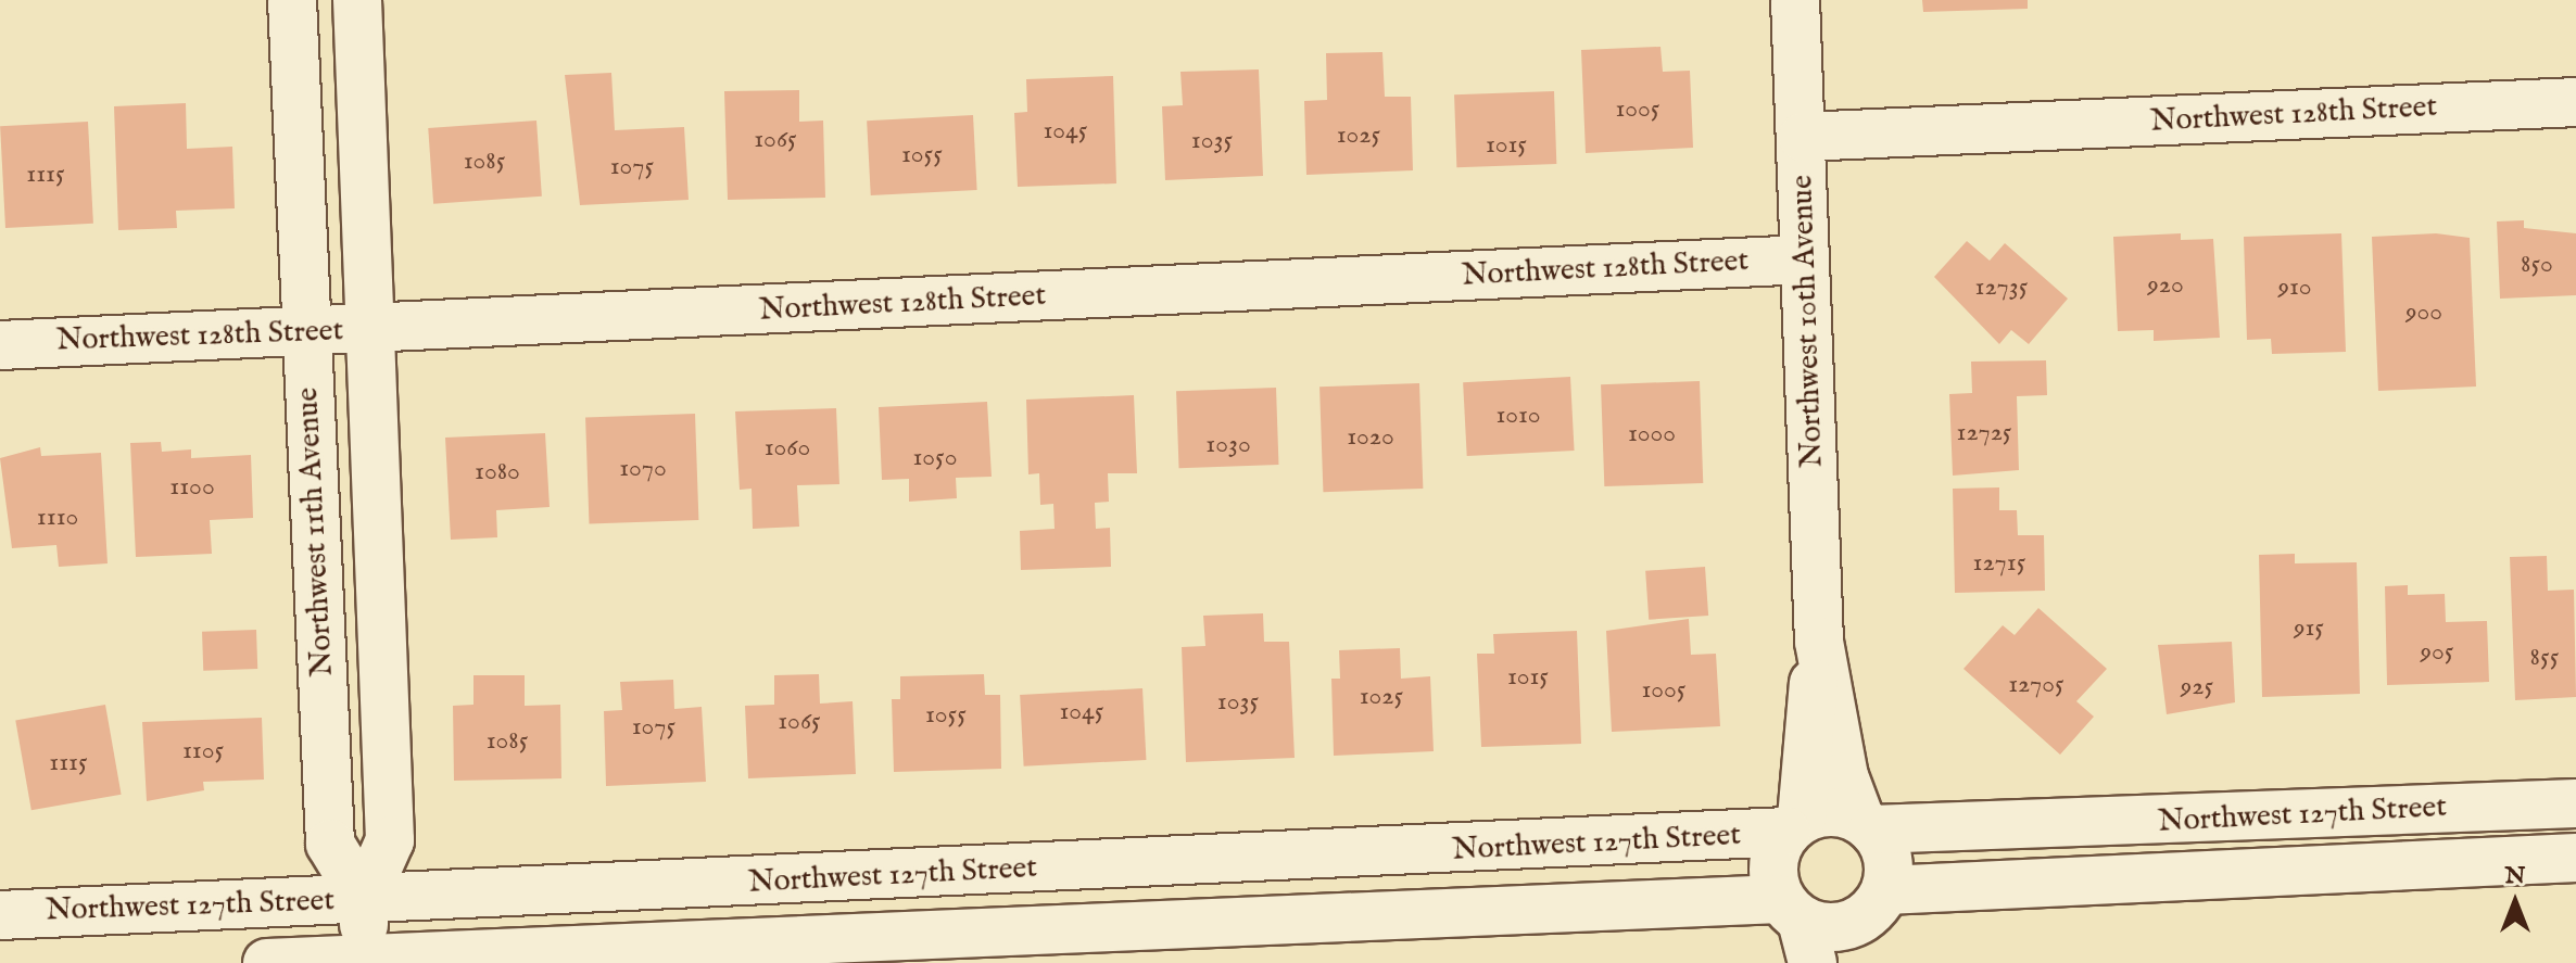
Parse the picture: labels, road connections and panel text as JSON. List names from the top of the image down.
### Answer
{
  "streets": {
    "street": [
      "Northwest 128th Street",
      "Northwest 10th Avenue",
      "Northwest 11th Avenue",
      "Northwest 127th Street"
    ]
  },
  "crossings": [
    ["Northwest 128th Street", "Northwest 10th Avenue"],
    ["Northwest 128th Street", "Northwest 11th Avenue"],
    ["Northwest 10th Avenue", "Northwest 127th Street"],
    ["Northwest 11th Avenue", "Northwest 127th Street"]
  ],
  "house_numbers": [
    "1005",
    "1045",
    "1025",
    "1065",
    "1035",
    "1015",
    "1055",
    "1085",
    "1075",
    "1115",
    "850",
    "920",
    "12735",
    "910",
    "900",
    "1010",
    "12725",
    "1000",
    "1020",
    "1030",
    "1060",
    "1050",
    "1070",
    "1080",
    "1100",
    "1110",
    "12715",
    "915",
    "905",
    "855",
    "1015",
    "12705",
    "925",
    "1005",
    "1025",
    "1035",
    "1045",
    "1055",
    "1065",
    "1075",
    "1085",
    "1105",
    "1115"
  ],
  "north": "top"
}
